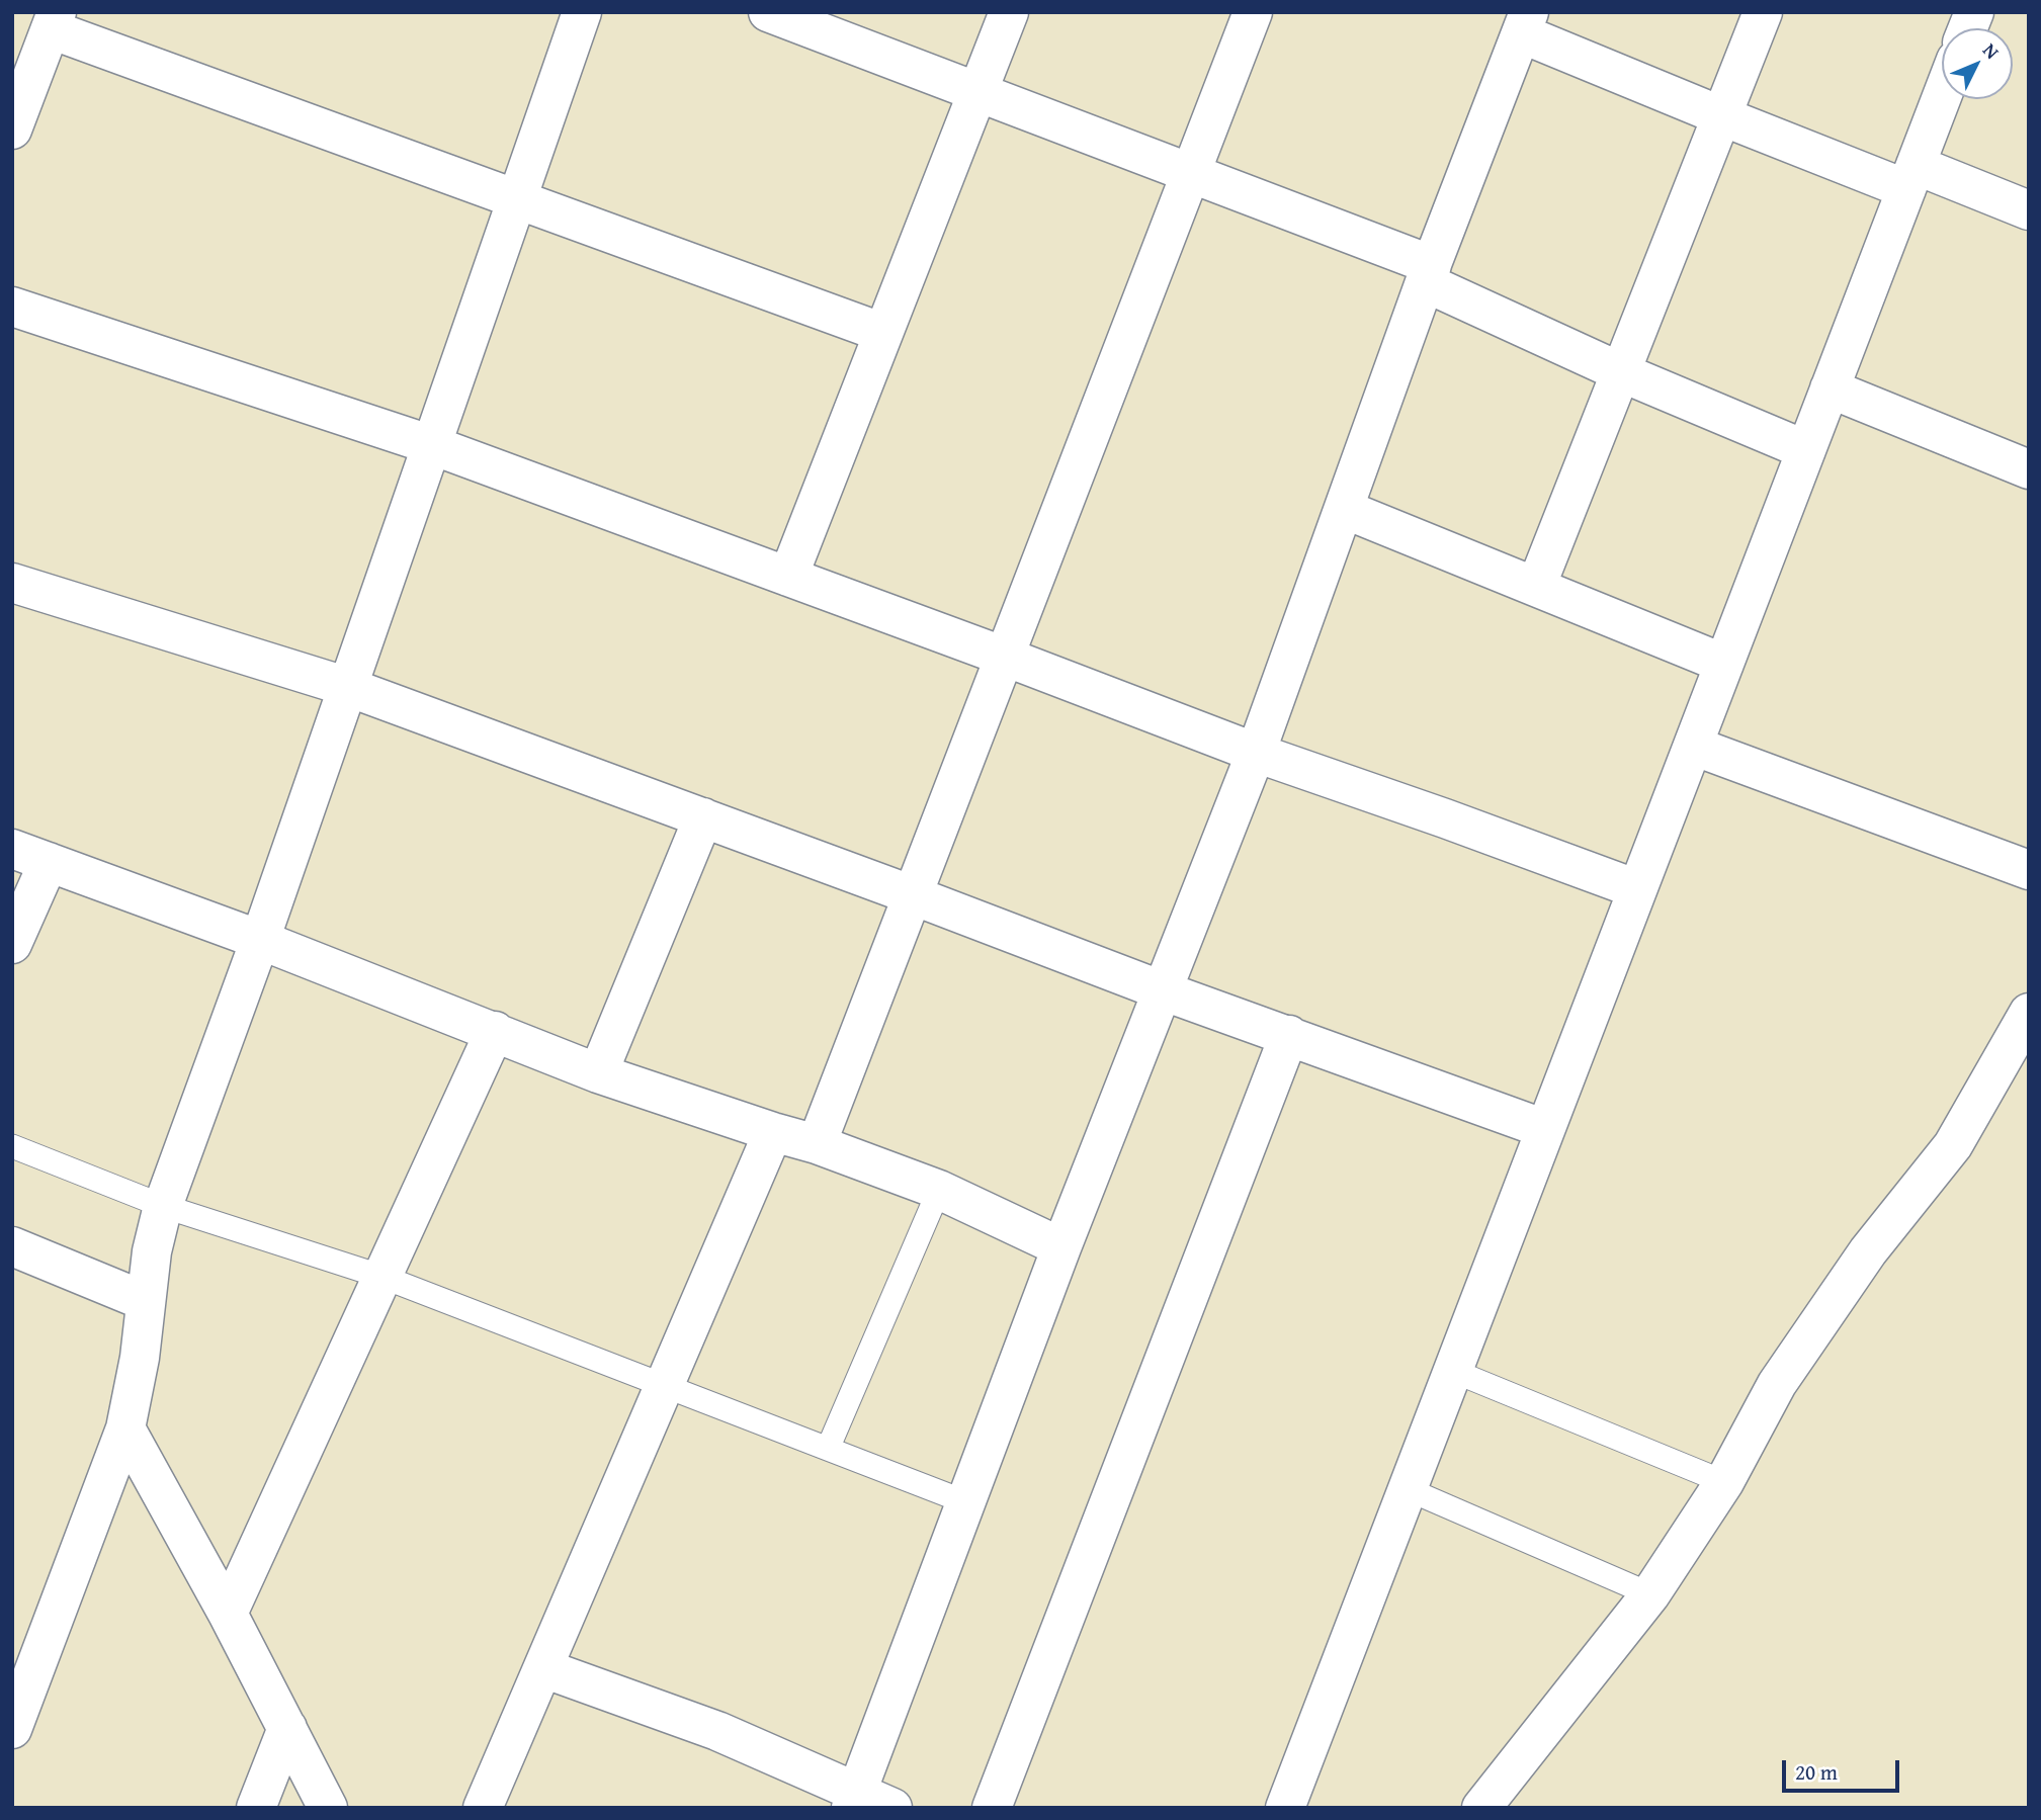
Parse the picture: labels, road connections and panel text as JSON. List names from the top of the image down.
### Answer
{
  "scale_bar": "20 m",
  "north": "top right"
}
